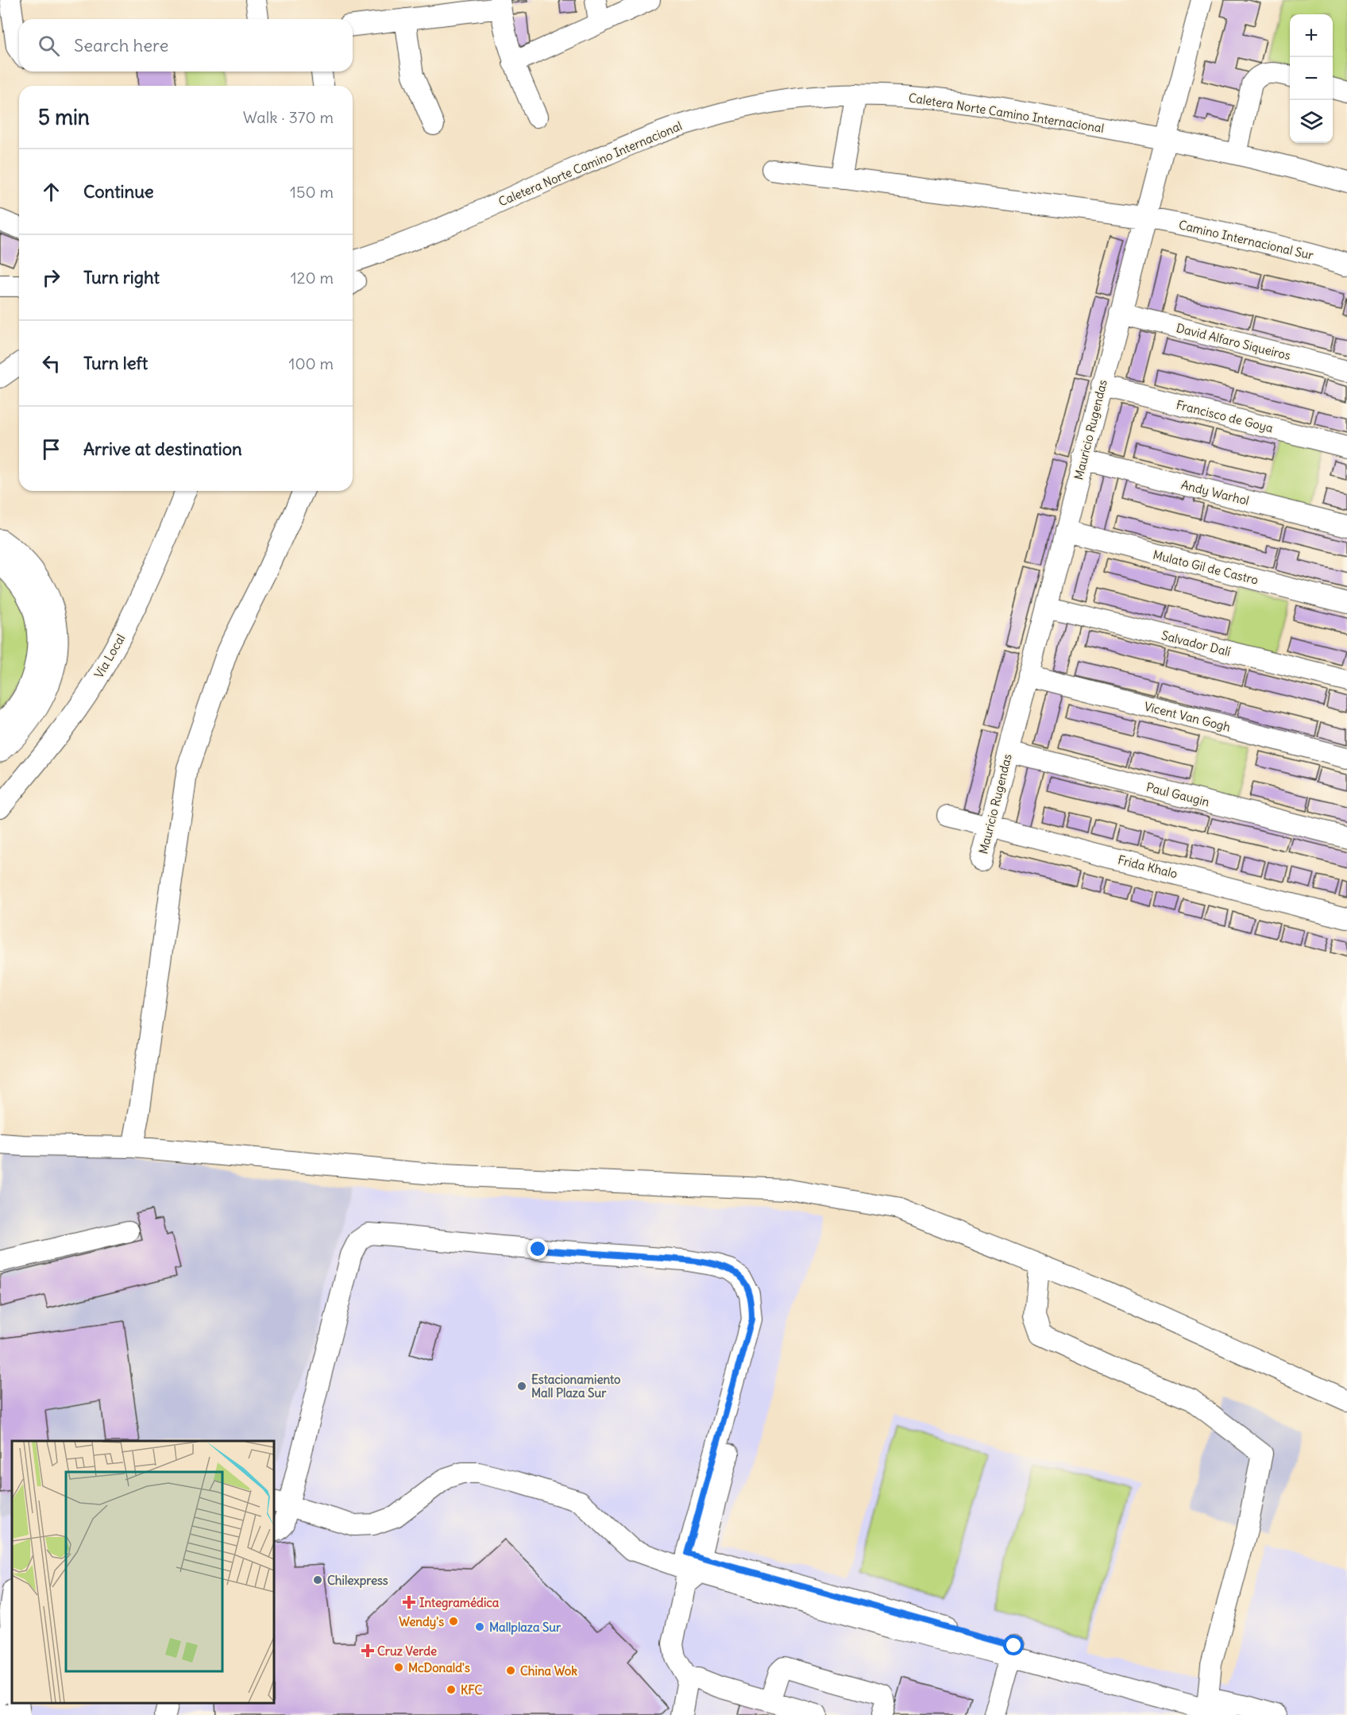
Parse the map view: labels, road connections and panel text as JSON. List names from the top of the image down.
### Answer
{
  "streets": {
    "street": [
      "Caletera Norte Camino Internacional",
      "Camino Internacional Sur",
      "David Alfaro Siqueiros",
      "Francisco de Goya",
      "Mauricio Rugendas",
      "Andy Warhol",
      "Mulato Gil de Castro",
      "Salvador Dalí",
      "Vía Local",
      "Vicent Van Gogh",
      "Paul Gaugin",
      "Frida Khalo"
    ]
  },
  "crossings": [
    ["Caletera Norte Camino Internacional", "Mauricio Rugendas"],
    ["Camino Internacional Sur", "Mauricio Rugendas"],
    ["David Alfaro Siqueiros", "Mauricio Rugendas"],
    ["Francisco de Goya", "Mauricio Rugendas"],
    ["Mauricio Rugendas", "Andy Warhol"],
    ["Mauricio Rugendas", "Mulato Gil de Castro"],
    ["Mauricio Rugendas", "Salvador Dalí"],
    ["Mauricio Rugendas", "Vicent Van Gogh"],
    ["Mauricio Rugendas", "Paul Gaugin"],
    ["Mauricio Rugendas", "Frida Khalo"]
  ],
  "places": {
    "other": [
      "Estacionamiento Mall Plaza Sur",
      "Chilexpress",
      "Wendy's",
      "Mallplaza Sur",
      "McDonald's",
      "China Wok",
      "KFC"
    ],
    "health": ["Integramédica", "Cruz Verde"]
  },
  "page": {
    "map_buttons": ["+", "−"],
    "search": "Search here",
    "heading": ["5 min", "Walk · 370 m"],
    "list": [
      ["Continue", "150 m"],
      ["Turn right", "120 m"],
      ["Turn left", "100 m"],
      "Arrive at destination"
    ]
  }
}
